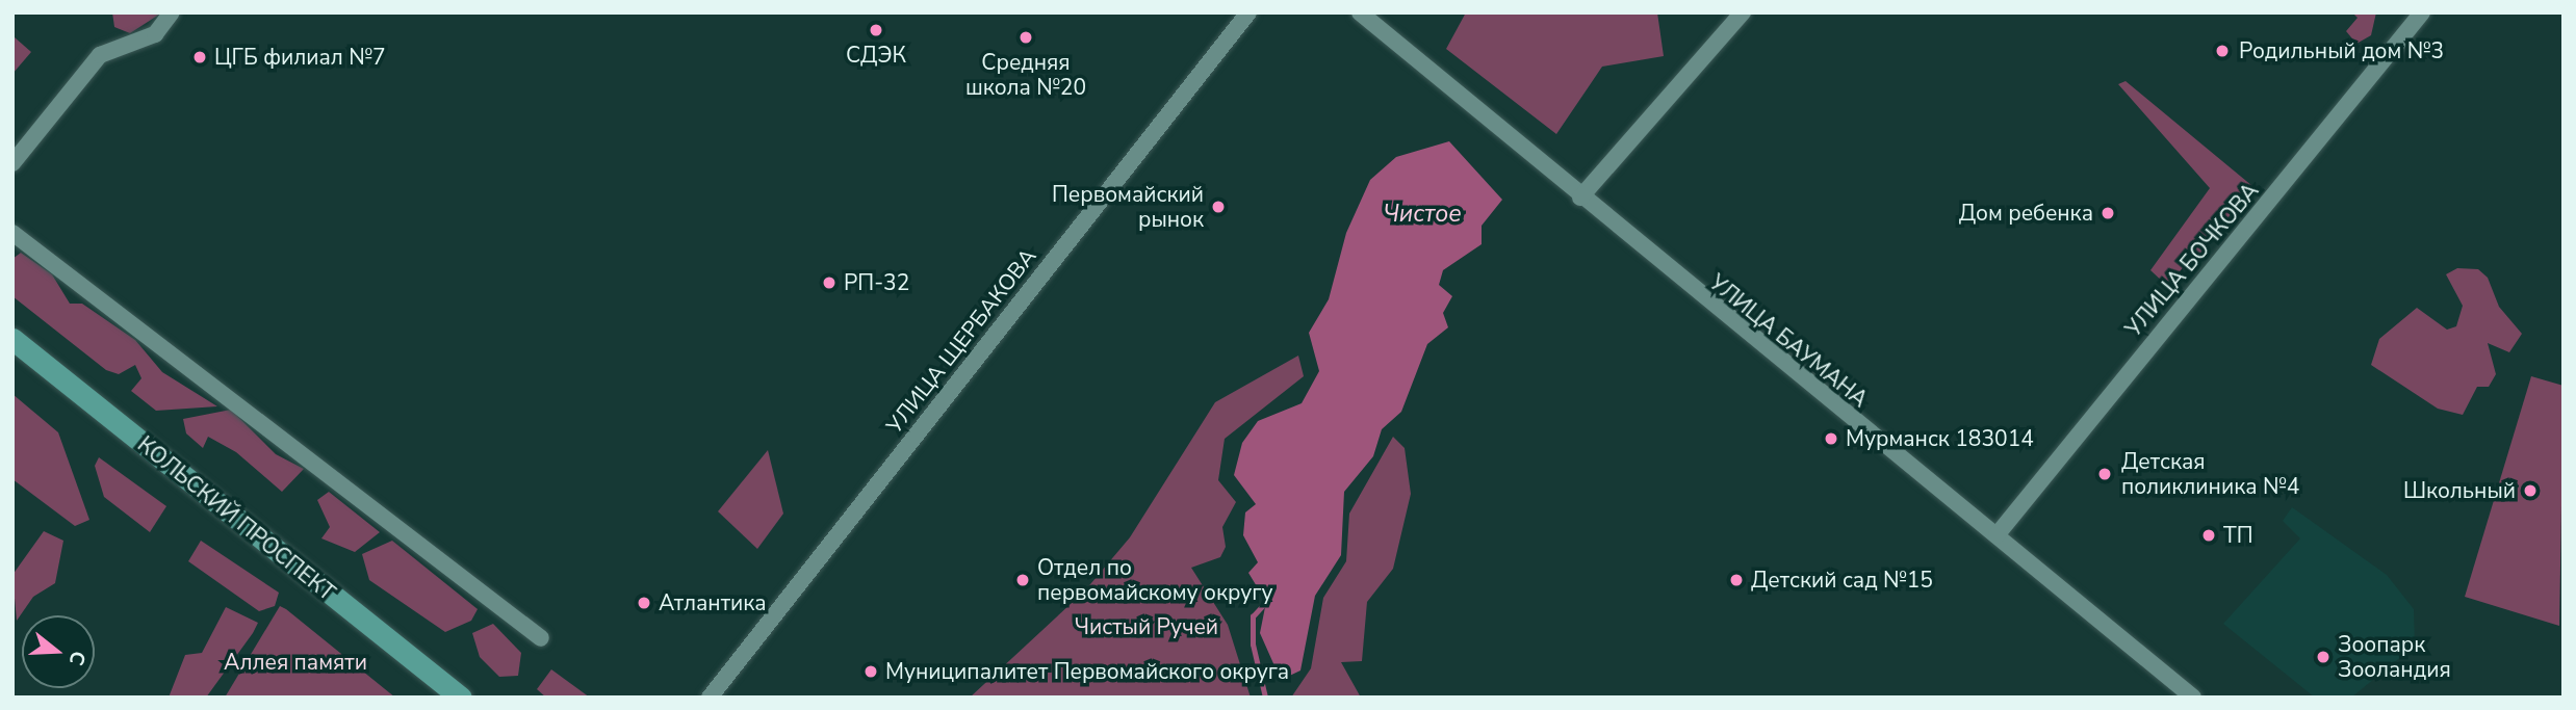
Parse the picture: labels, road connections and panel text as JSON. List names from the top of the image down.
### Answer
{
  "streets": {
    "main road": ["КОЛЬСКИЙ ПРОСПЕКТ"],
    "street": ["УЛИЦА БОЧКОВА", "УЛИЦА ЩЕРБАКОВА", "УЛИЦА БАУМАНА"]
  },
  "crossings": [
    ["УЛИЦА БОЧКОВА", "УЛИЦА БАУМАНА"]
  ],
  "water": ["Чистое"],
  "parks": ["Чистый Ручей", "Аллея памяти"],
  "places": [
    "СДЭК",
    "Средняя школа №20",
    "Родильный дом №3",
    "ЦГБ филиал №7",
    "Первомайский рынок",
    "Дом ребенка",
    "РП-32",
    "Мурманск 183014",
    "Детская поликлиника №4",
    "Школьный",
    "ТП",
    "Отдел по первомайскому округу",
    "Детский сад №15",
    "Атлантика",
    "Зоопарк Зооландия",
    "Муниципалитет Первомайского округа"
  ],
  "north": "right"
}
